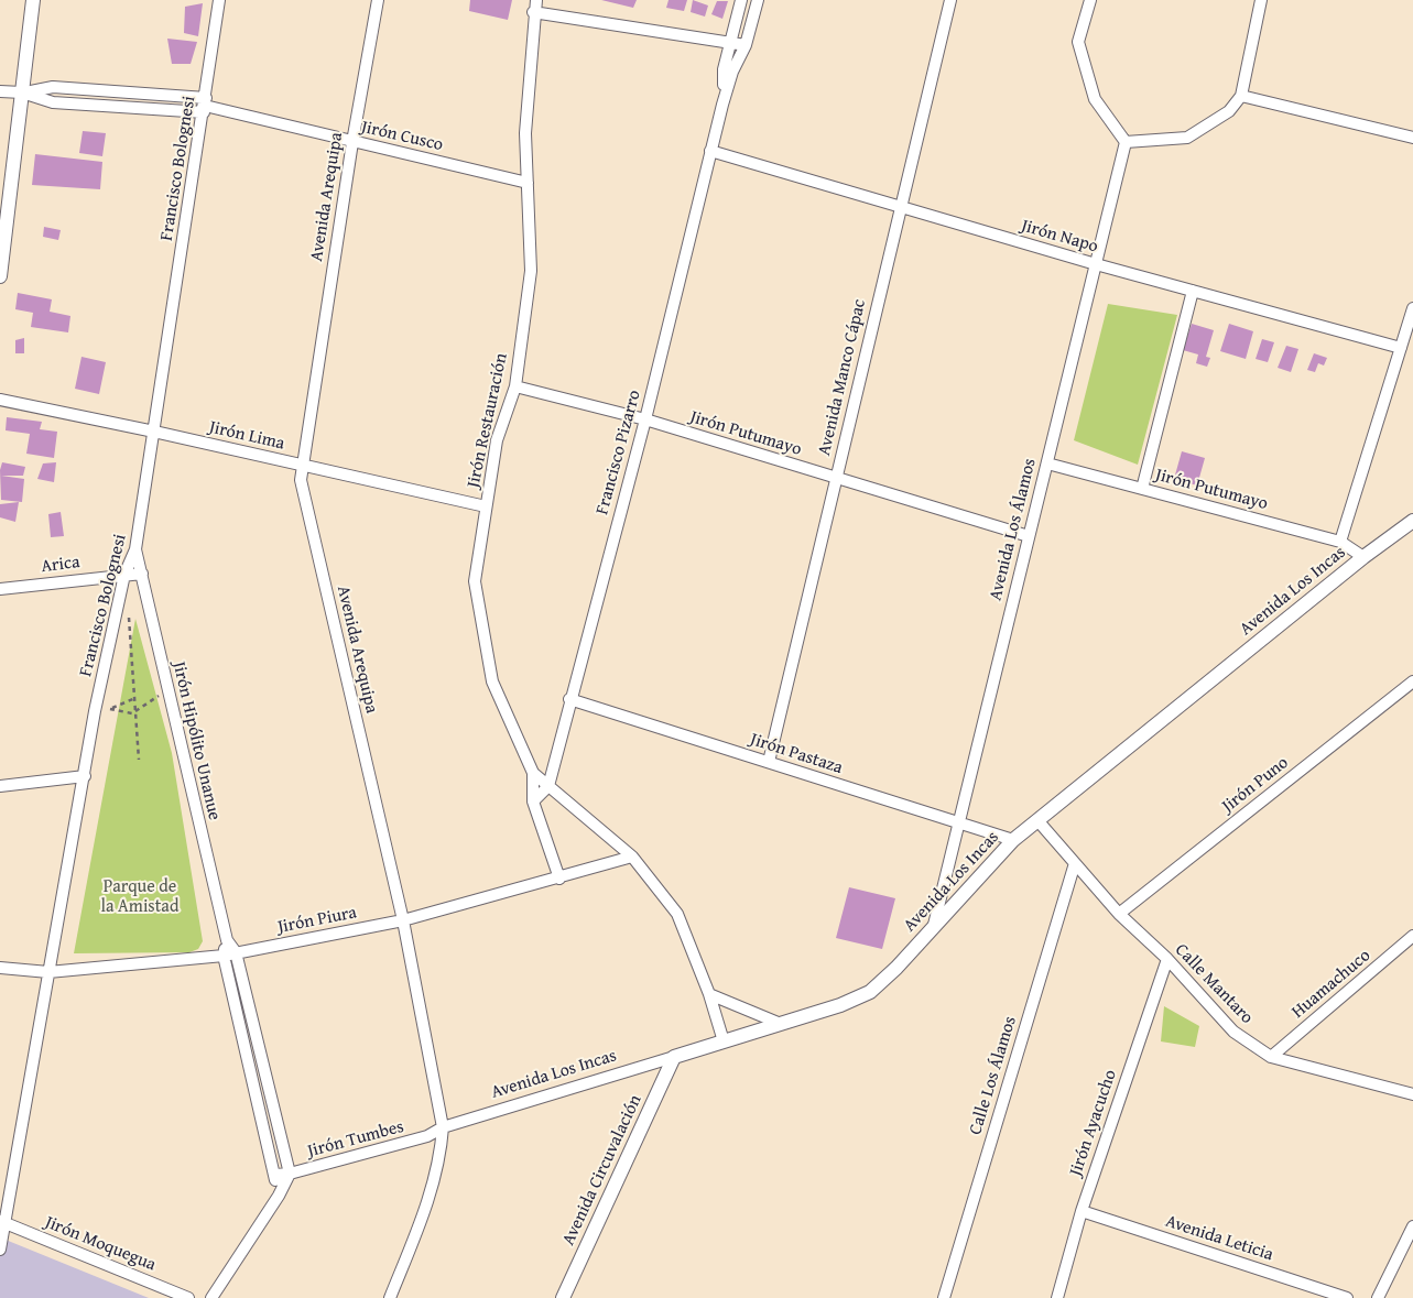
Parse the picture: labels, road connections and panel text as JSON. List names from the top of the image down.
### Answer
{
  "streets": {
    "street": [
      "Jirón Cusco",
      "Francisco Bolognesi",
      "Avenida Arequipa",
      "Jirón Napo",
      "Avenida Manco Cápac",
      "Jirón Restauración",
      "Jirón Putumayo",
      "Jirón Lima",
      "Francisco Pizarro",
      "Avenida Los Álamos",
      "Arica",
      "Avenida Los Incas",
      "Jirón Hipólito Unanue",
      "Jirón Pastaza",
      "Jirón Puno",
      "Jirón Piura",
      "Calle Mantaro",
      "Huamachuco",
      "Calle Los Álamos",
      "Jirón Ayacucho",
      "Jirón Tumbes",
      "Avenida Circuvalación",
      "Avenida Leticia",
      "Jirón Moquegua"
    ]
  },
  "crossings": [
    ["Jirón Cusco", "Francisco Bolognesi"],
    ["Jirón Cusco", "Avenida Arequipa"],
    ["Jirón Cusco", "Jirón Restauración"],
    ["Francisco Bolognesi", "Jirón Lima"],
    ["Francisco Bolognesi", "Arica"],
    ["Francisco Bolognesi", "Jirón Hipólito Unanue"],
    ["Francisco Bolognesi", "Jirón Piura"],
    ["Francisco Bolognesi", "Jirón Moquegua"],
    ["Avenida Arequipa", "Jirón Lima"],
    ["Avenida Arequipa", "Avenida Los Incas"],
    ["Avenida Arequipa", "Jirón Piura"],
    ["Avenida Arequipa", "Jirón Tumbes"],
    ["Jirón Napo", "Avenida Manco Cápac"],
    ["Jirón Napo", "Francisco Pizarro"],
    ["Jirón Napo", "Avenida Los Álamos"],
    ["Avenida Manco Cápac", "Jirón Putumayo"],
    ["Avenida Manco Cápac", "Jirón Pastaza"],
    ["Jirón Restauración", "Jirón Putumayo"],
    ["Jirón Restauración", "Jirón Lima"],
    ["Jirón Restauración", "Francisco Pizarro"],
    ["Jirón Restauración", "Avenida Los Incas"],
    ["Jirón Restauración", "Jirón Piura"],
    ["Jirón Putumayo", "Francisco Pizarro"],
    ["Jirón Putumayo", "Avenida Los Álamos"],
    ["Jirón Putumayo", "Avenida Los Incas"],
    ["Francisco Pizarro", "Jirón Pastaza"],
    ["Avenida Los Álamos", "Avenida Los Incas"],
    ["Avenida Los Álamos", "Jirón Pastaza"],
    ["Arica", "Jirón Hipólito Unanue"],
    ["Avenida Los Incas", "Jirón Pastaza"],
    ["Avenida Los Incas", "Calle Mantaro"],
    ["Avenida Los Incas", "Jirón Tumbes"],
    ["Avenida Los Incas", "Avenida Circuvalación"],
    ["Jirón Hipólito Unanue", "Jirón Piura"],
    ["Jirón Hipólito Unanue", "Jirón Tumbes"],
    ["Jirón Puno", "Calle Mantaro"],
    ["Calle Mantaro", "Huamachuco"],
    ["Calle Mantaro", "Calle Los Álamos"],
    ["Calle Mantaro", "Jirón Ayacucho"],
    ["Jirón Ayacucho", "Avenida Leticia"]
  ],
  "parks": ["Parque de la Amistad"]
}
